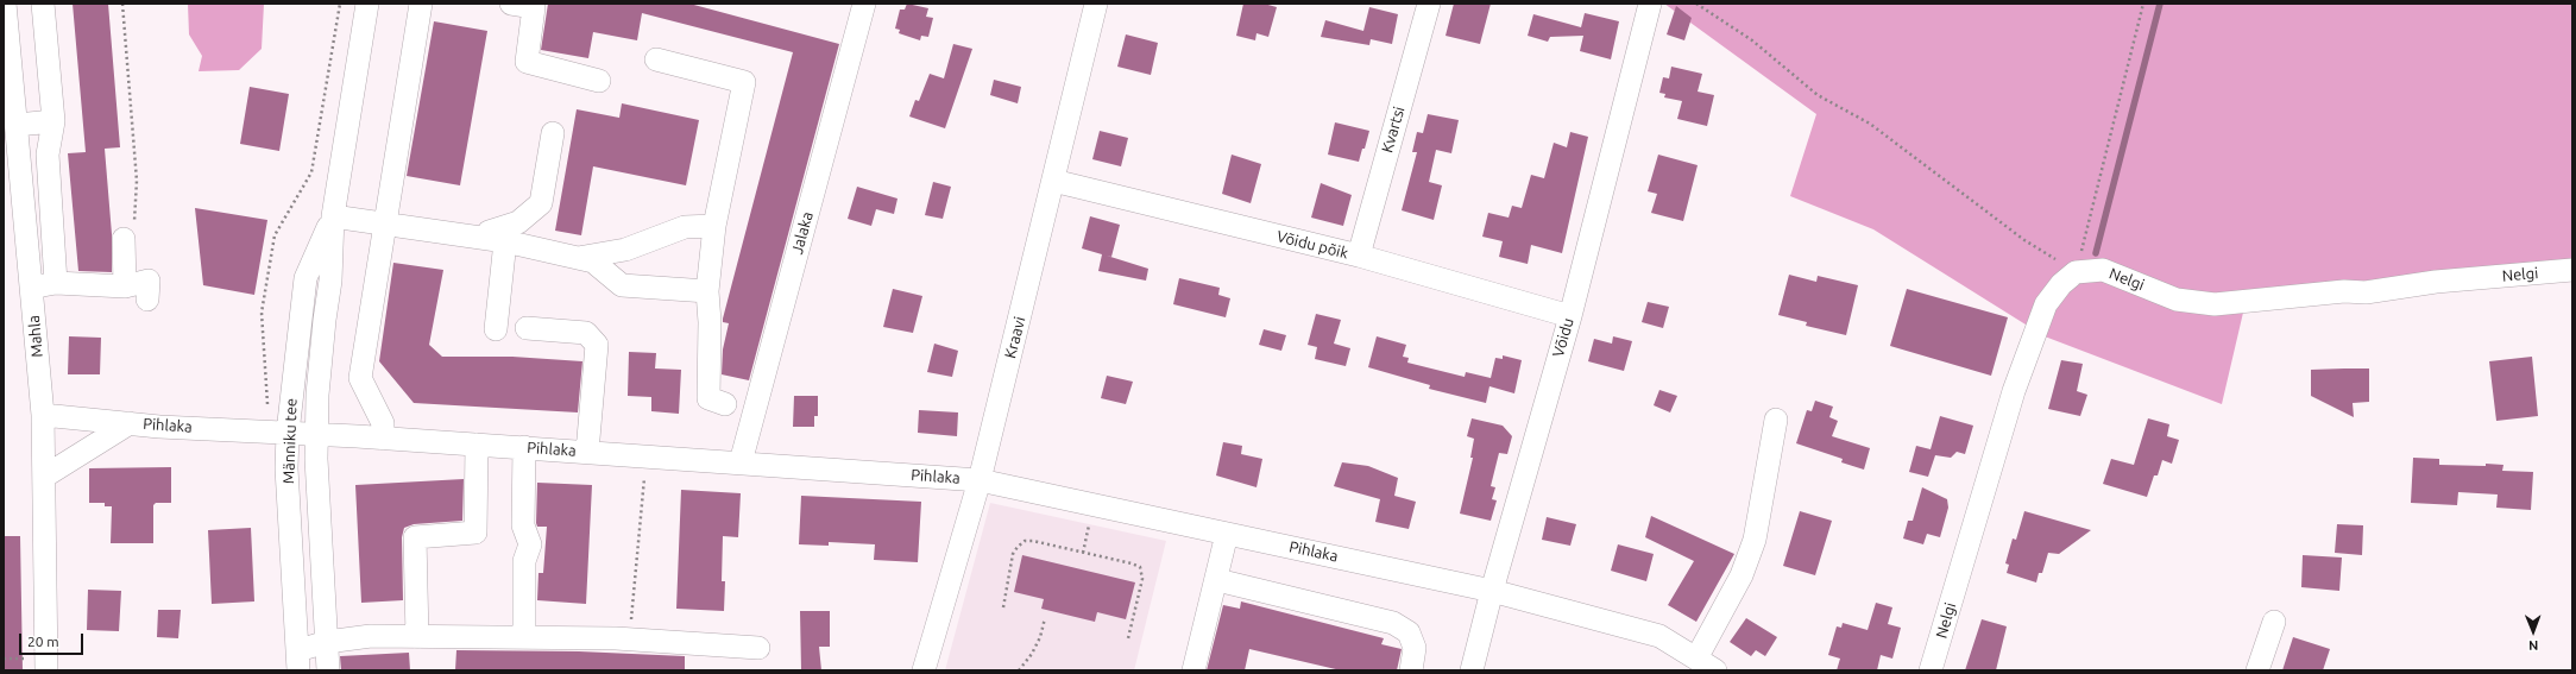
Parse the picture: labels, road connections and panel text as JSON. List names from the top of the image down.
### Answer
{
  "streets": {
    "street": [
      "Kvartsi",
      "Jalaka",
      "Võidu põik",
      "Nelgi",
      "Mahla",
      "Kraavi",
      "Võidu",
      "Pihlaka",
      "Männiku tee"
    ]
  },
  "crossings": [
    ["Kvartsi", "Võidu põik"],
    ["Jalaka", "Pihlaka"],
    ["Võidu põik", "Kraavi"],
    ["Võidu põik", "Võidu"],
    ["Mahla", "Pihlaka"],
    ["Kraavi", "Pihlaka"],
    ["Võidu", "Pihlaka"],
    ["Pihlaka", "Männiku tee"]
  ],
  "scale_bar": "20 m",
  "north": "bottom"
}
